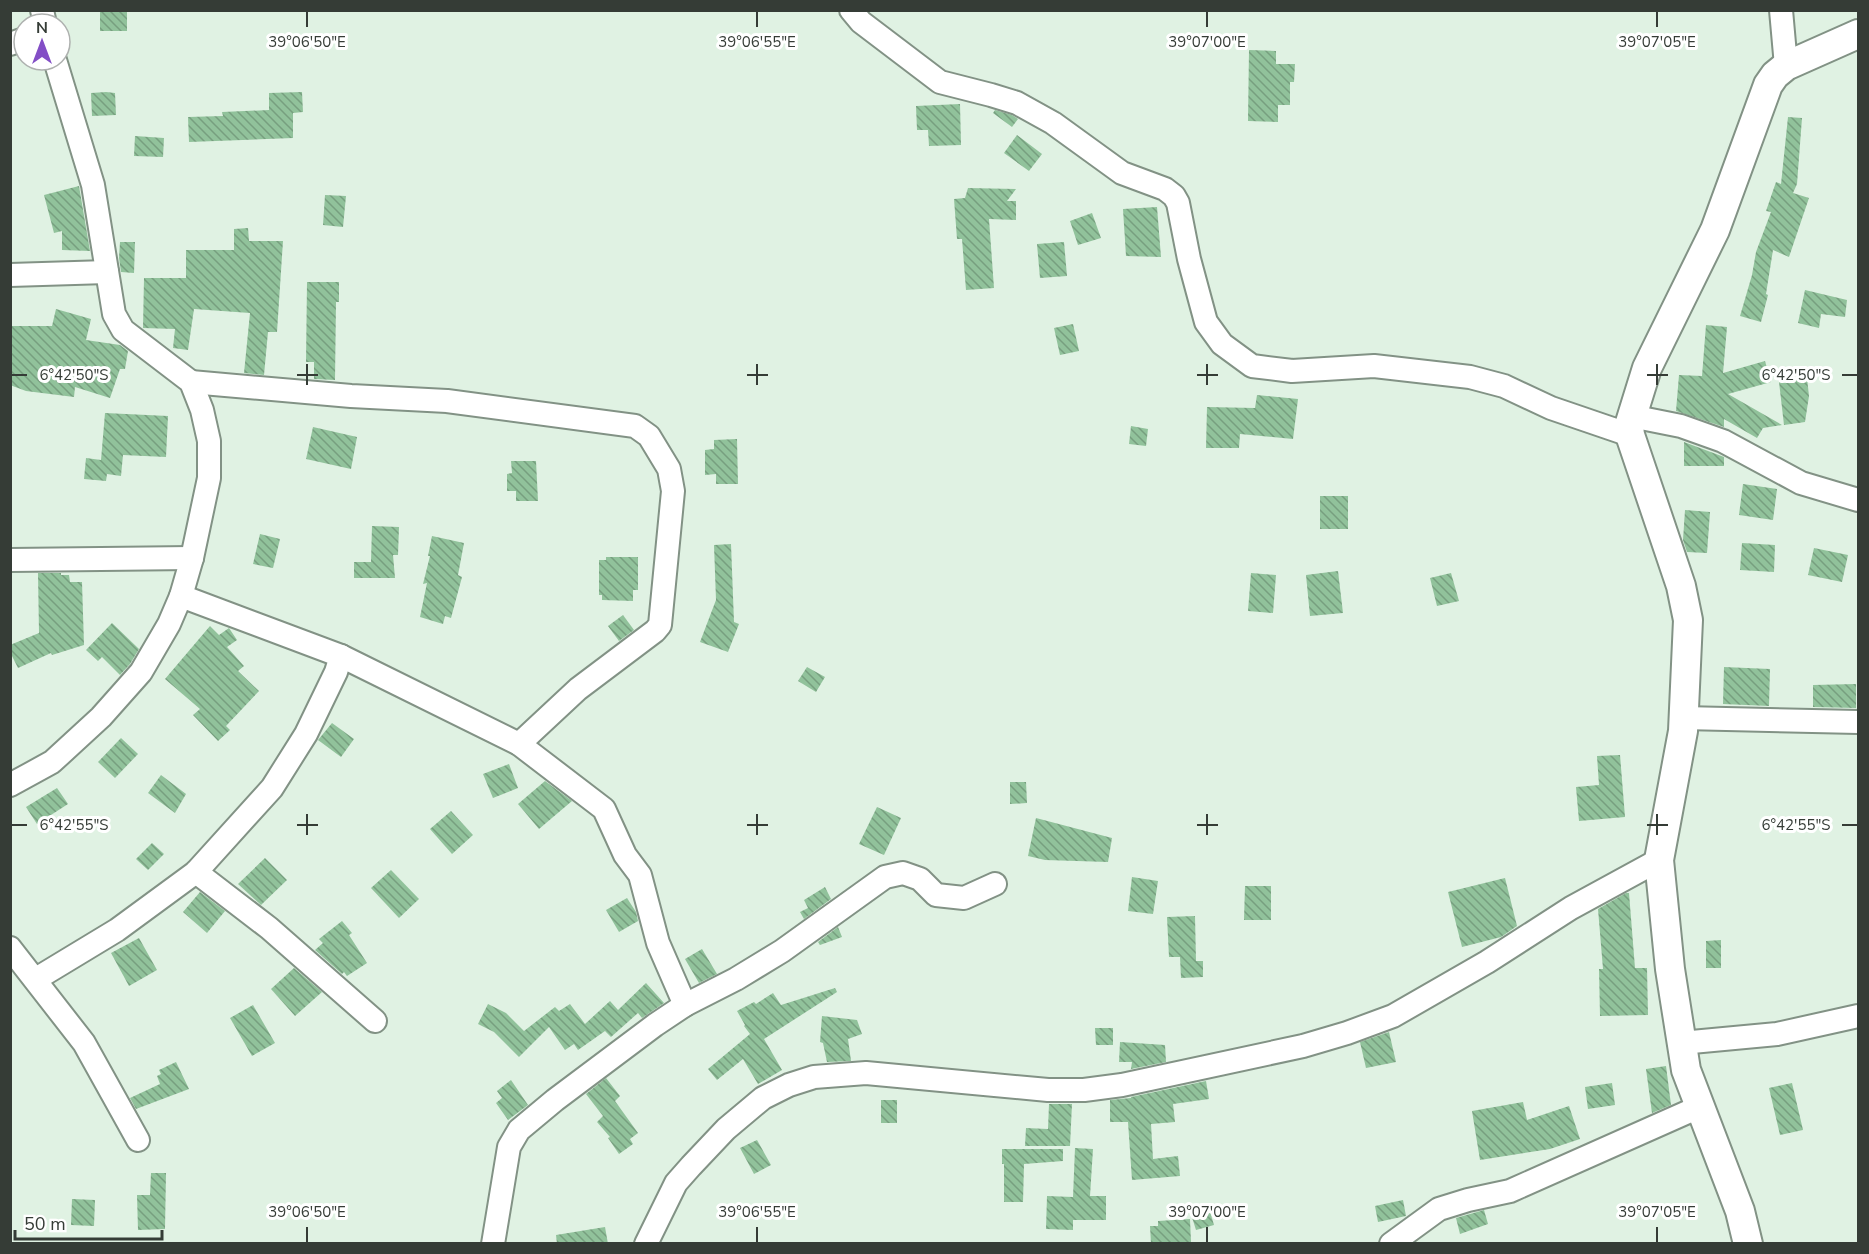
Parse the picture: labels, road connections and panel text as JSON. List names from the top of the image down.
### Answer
{
  "scale_bar": "50 m",
  "north": "top",
  "coordinates": [
    "39°06'50\"E",
    "39°06'55\"E",
    "39°07'00\"E",
    "39°07'05\"E",
    "6°42'50\"S",
    "6°42'55\"S"
  ]
}
